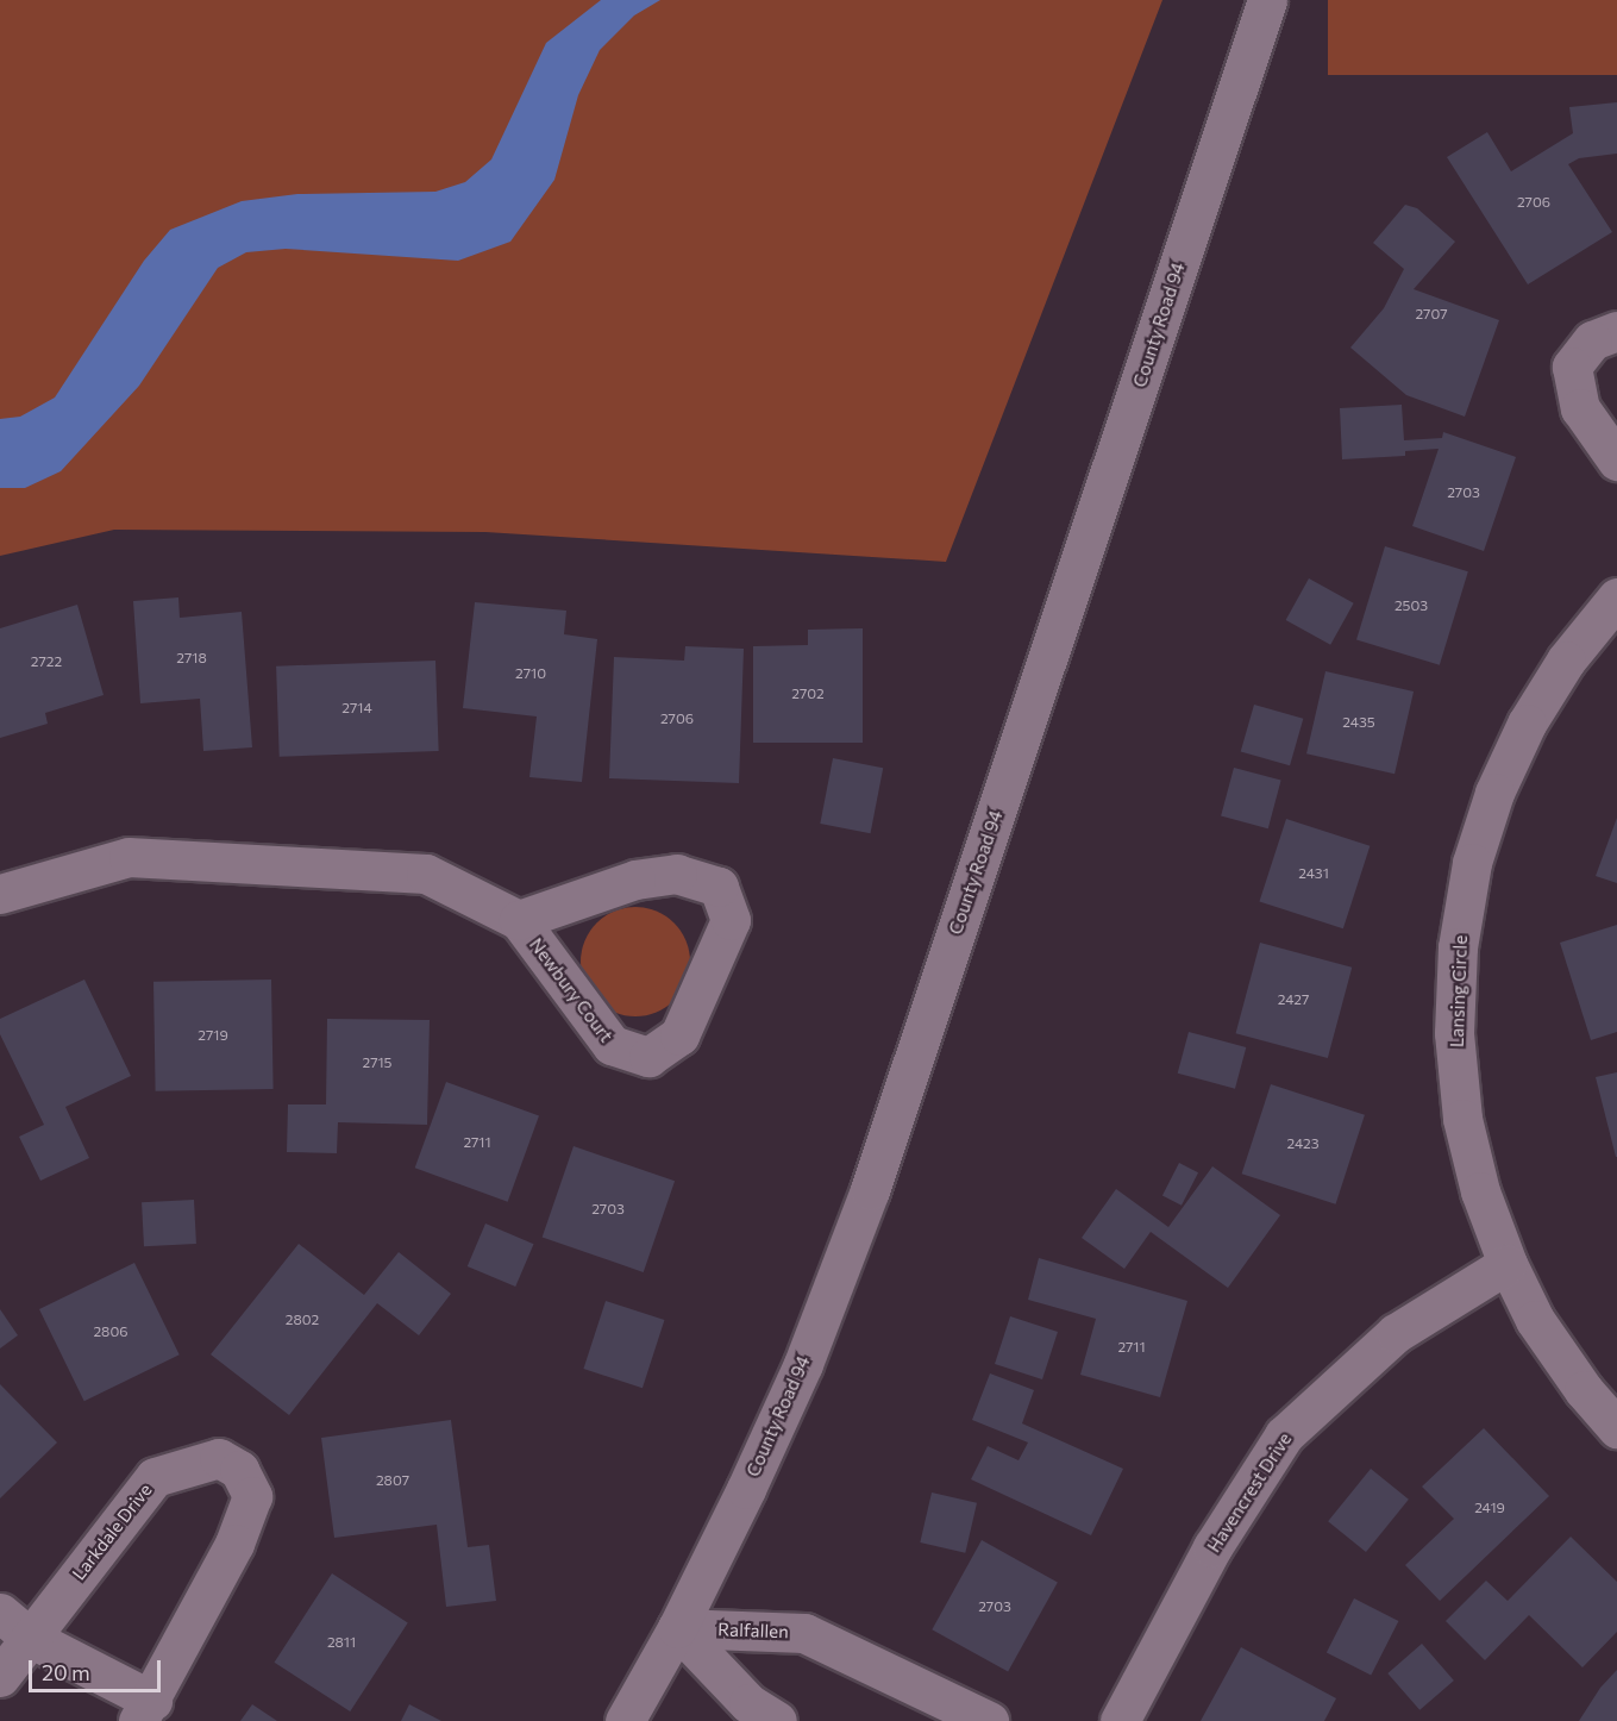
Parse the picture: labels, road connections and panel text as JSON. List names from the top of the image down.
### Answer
{
  "streets": {
    "street": [
      "County Road 94",
      "Newbury Court",
      "Lansing Circle",
      "Havencrest Drive",
      "Larkdale Drive",
      "Ralfallen"
    ]
  },
  "crossings": [
    ["County Road 94", "Ralfallen"],
    ["Lansing Circle", "Havencrest Drive"]
  ],
  "house_numbers": [
    "2706",
    "2707",
    "2703",
    "2503",
    "2718",
    "2722",
    "2710",
    "2702",
    "2714",
    "2706",
    "2435",
    "2431",
    "2427",
    "2719",
    "2715",
    "2711",
    "2423",
    "2703",
    "2802",
    "2806",
    "2711",
    "2807",
    "2419",
    "2703",
    "2811"
  ],
  "scale_bar": "20 m"
}
